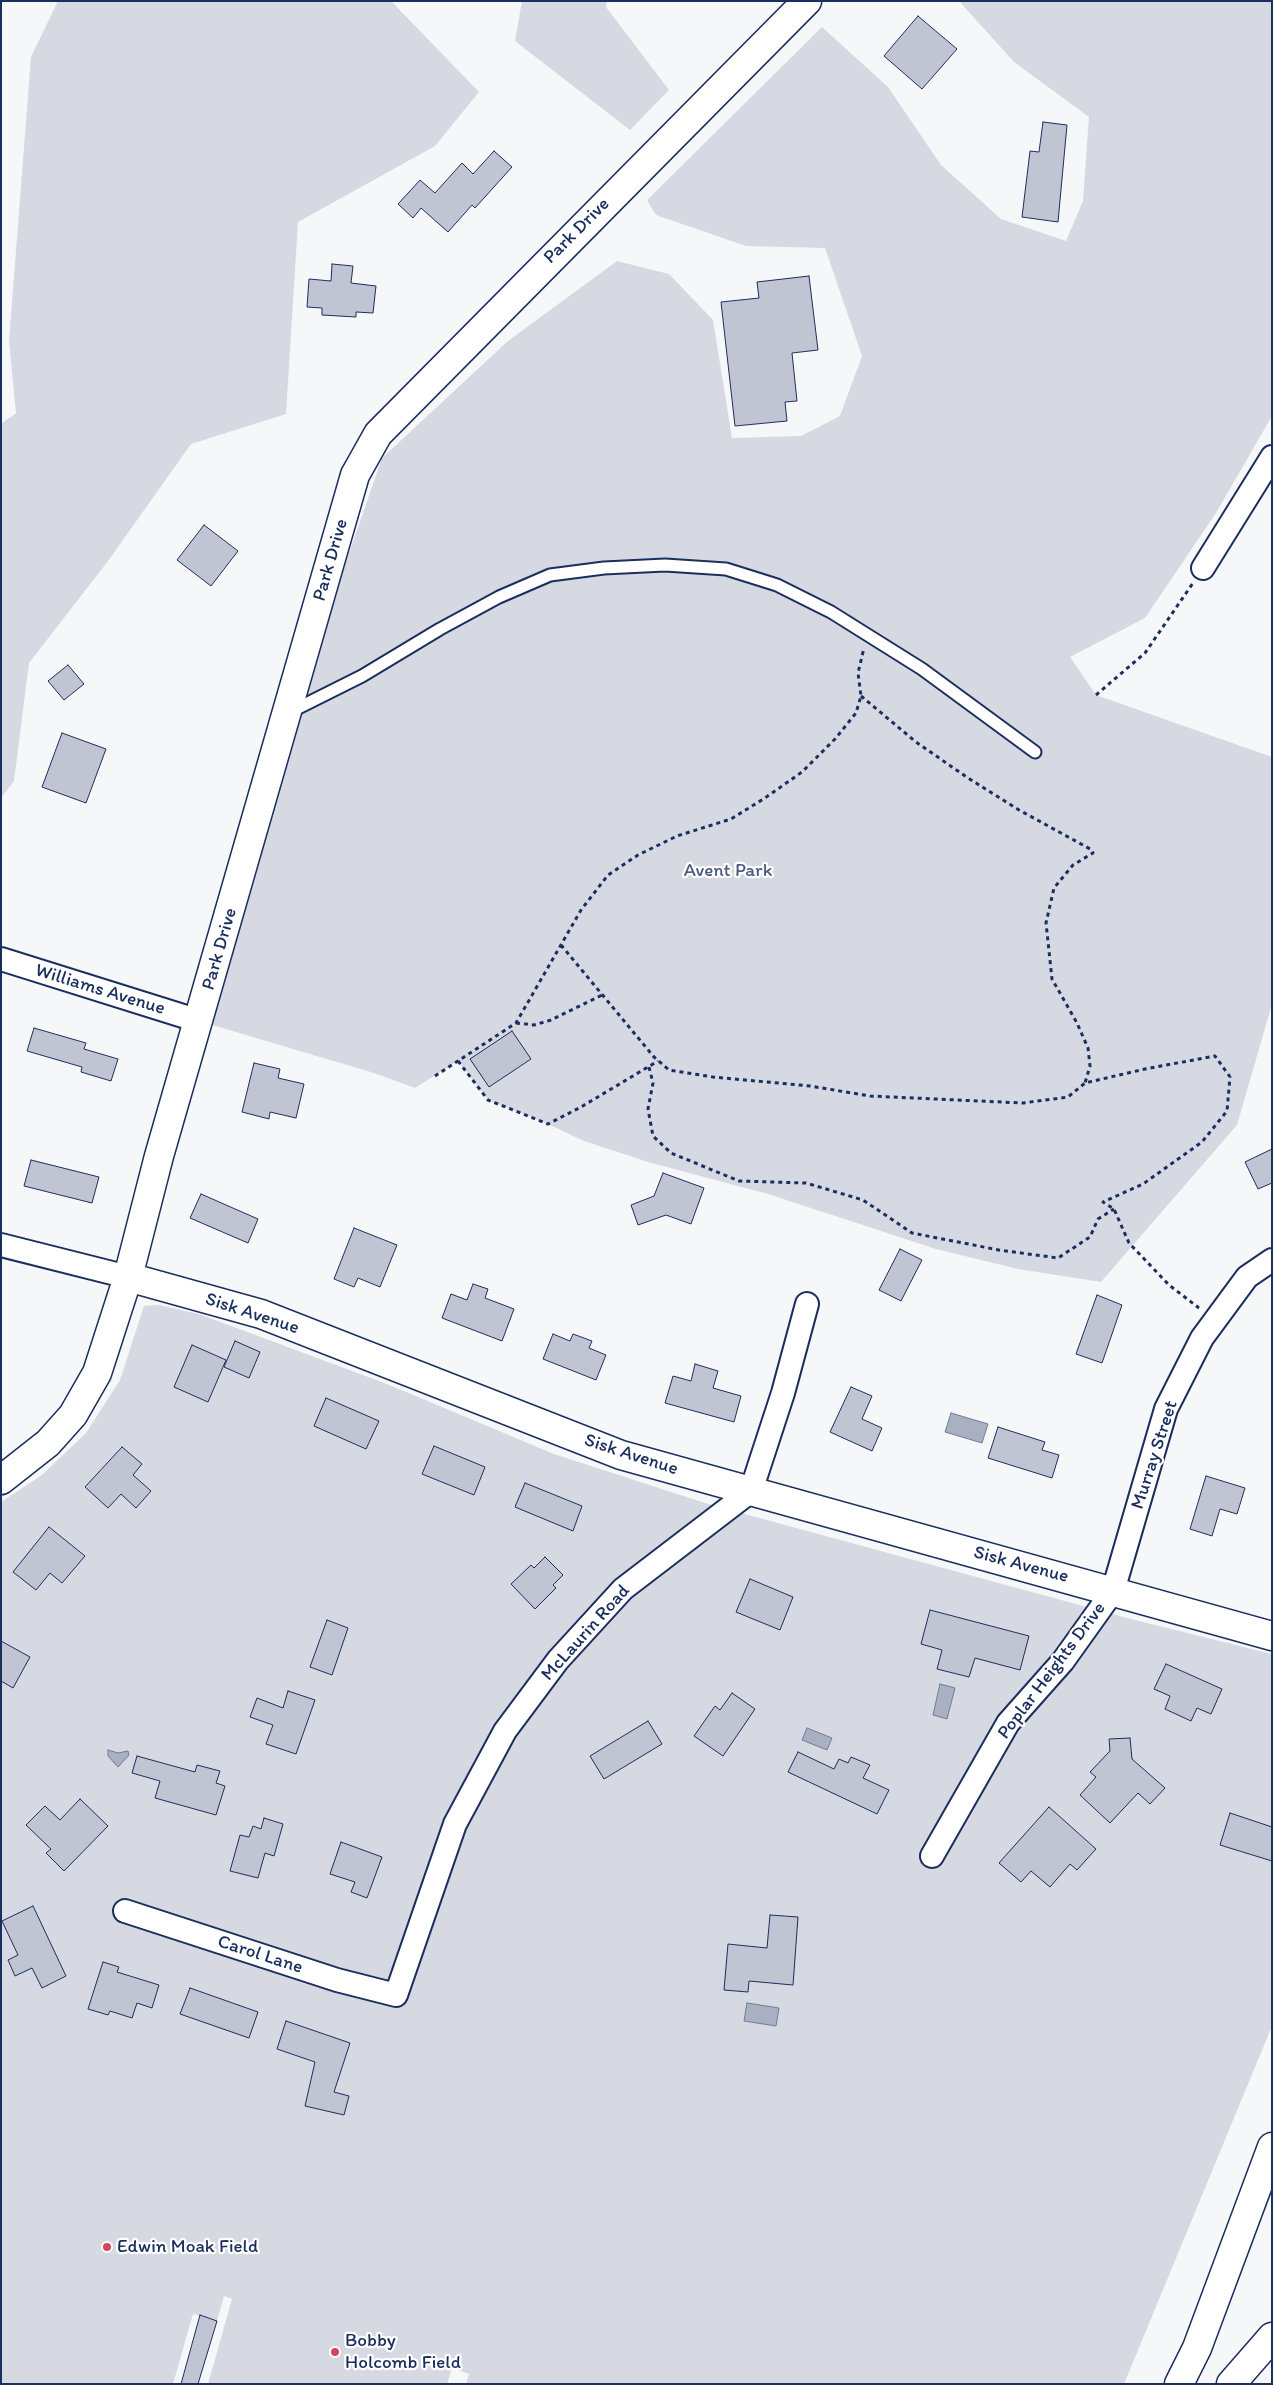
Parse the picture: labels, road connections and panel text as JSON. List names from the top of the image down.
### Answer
{
  "streets": {
    "main road": ["Park Drive", "Sisk Avenue"],
    "street": [
      "Williams Avenue",
      "Murray Street",
      "McLaurin Road",
      "Poplar Heights Drive",
      "Carol Lane"
    ]
  },
  "crossings": [
    ["Park Drive", "Williams Avenue"],
    ["Park Drive", "Sisk Avenue"],
    ["Sisk Avenue", "Murray Street"],
    ["Sisk Avenue", "McLaurin Road"],
    ["Sisk Avenue", "Poplar Heights Drive"],
    ["Murray Street", "Poplar Heights Drive"],
    ["McLaurin Road", "Carol Lane"]
  ],
  "parks": ["Avent Park"],
  "places": ["Edwin Moak Field", "Bobby Holcomb Field"]
}
